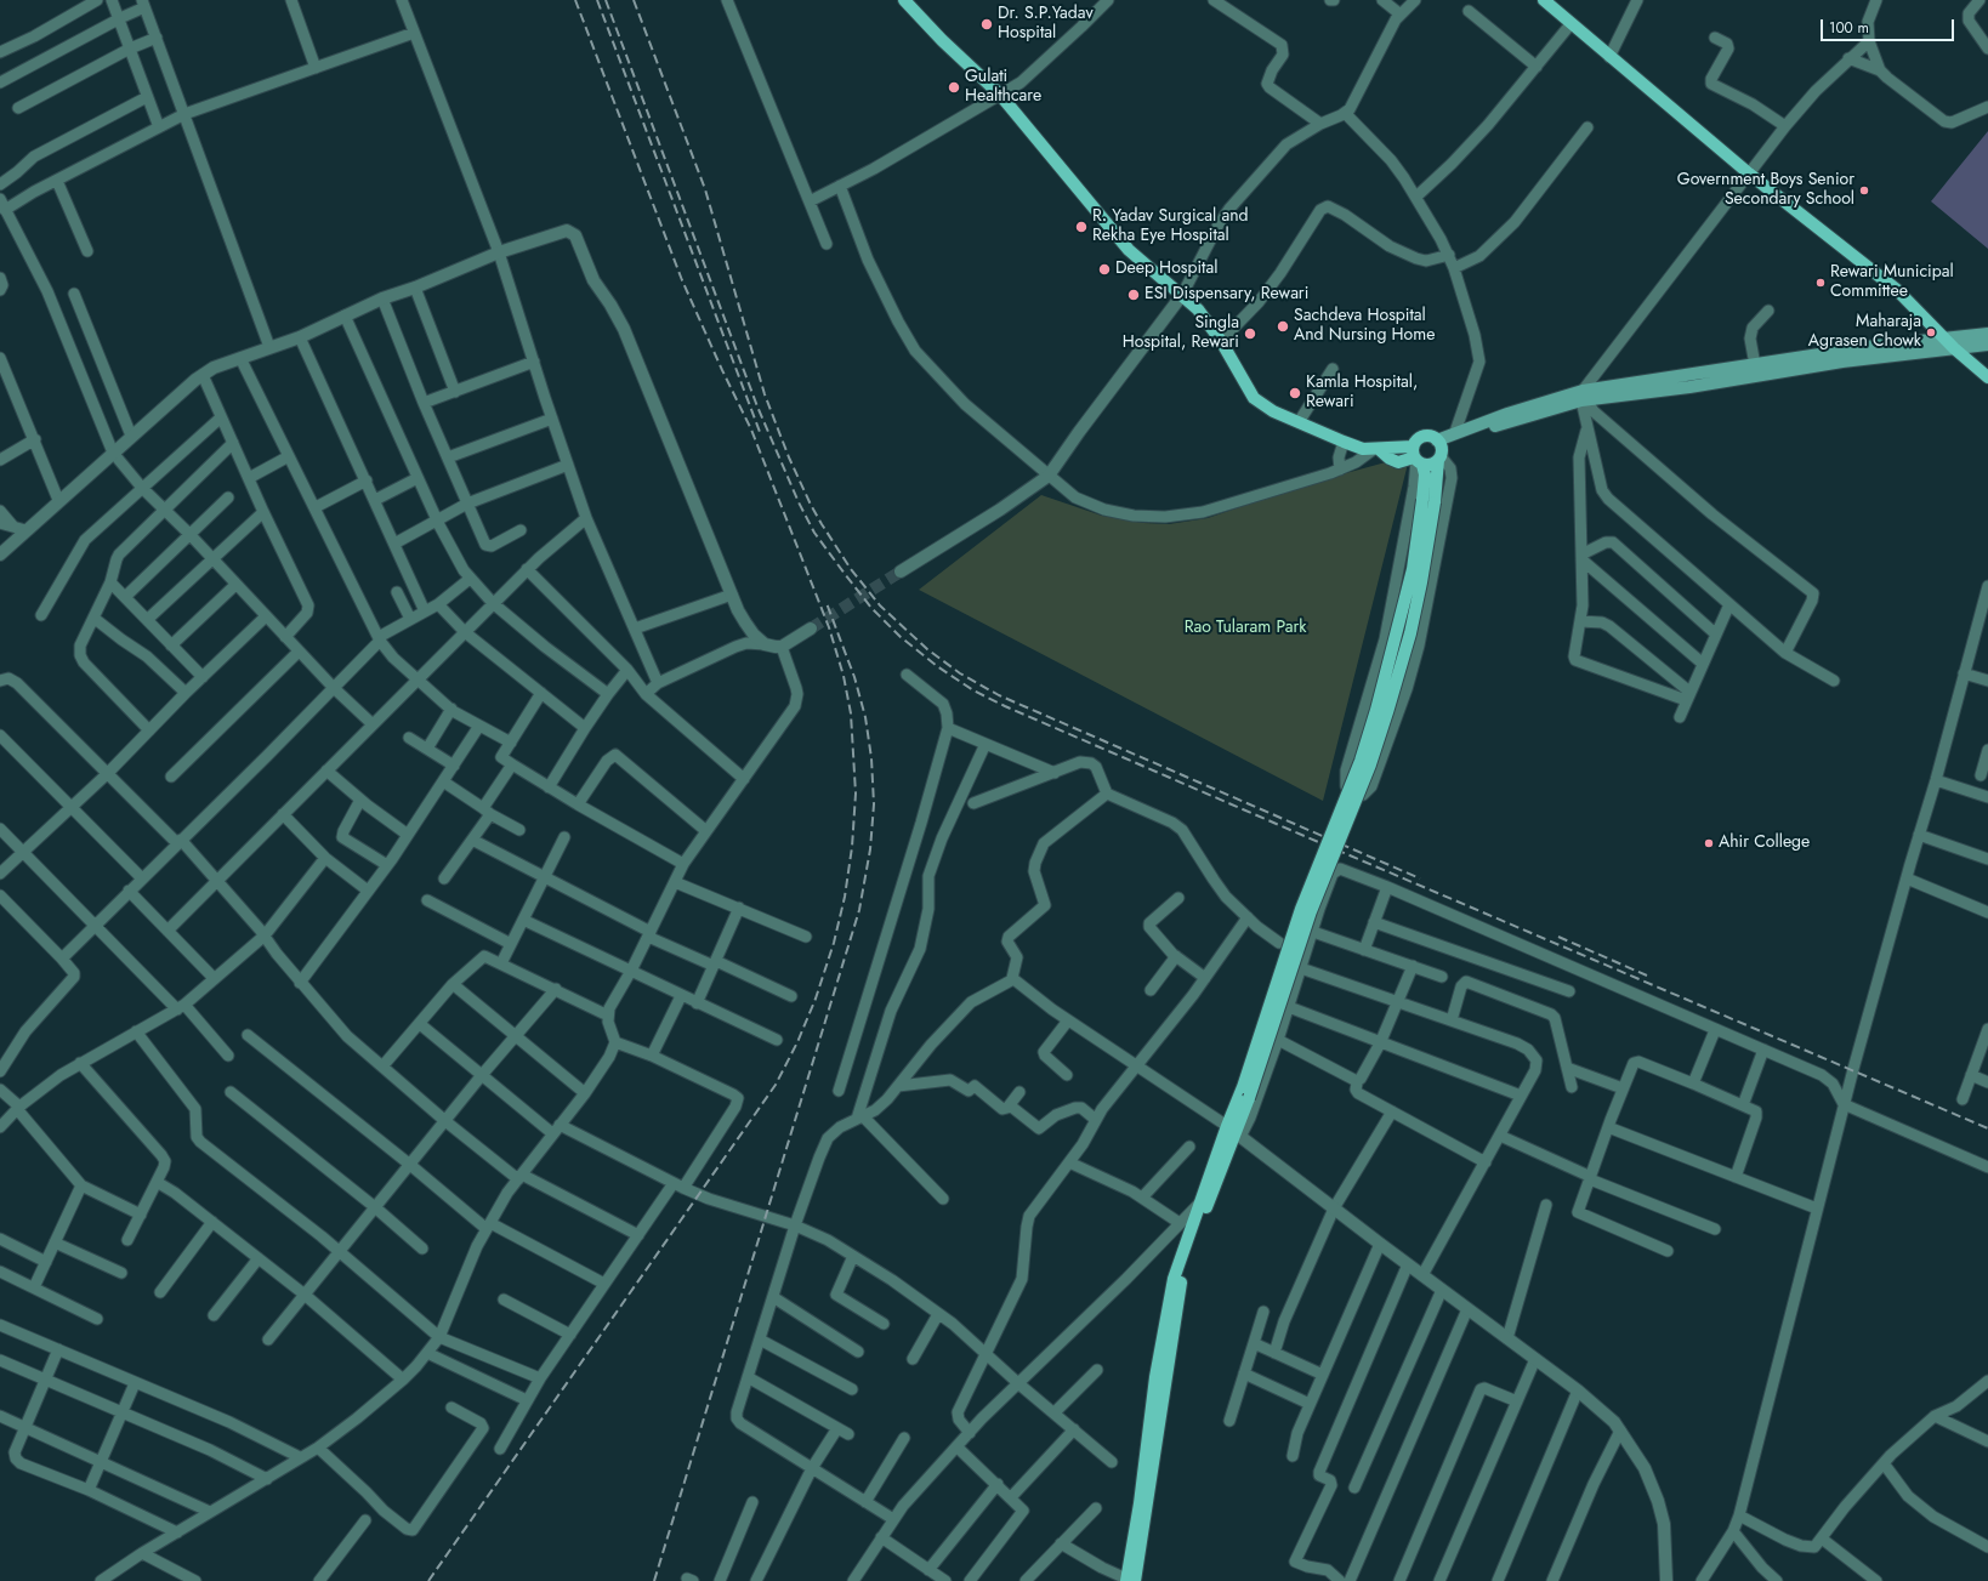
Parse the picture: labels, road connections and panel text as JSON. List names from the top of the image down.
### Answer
{
  "parks": ["Rao Tularam Park"],
  "places": [
    "Dr. S.P.Yadav Hospital",
    "Gulati Healthcare",
    "Government Boys Senior Secondary School",
    "R. Yadav Surgical and Rekha Eye Hospital",
    "Deep Hospital",
    "Rewari Municipal Committee",
    "ESI Dispensary, Rewari",
    "Sachdeva Hospital And Nursing Home",
    "Maharaja Agrasen Chowk",
    "Singla Hospital, Rewari",
    "Kamla Hospital, Rewari",
    "Ahir College"
  ],
  "scale_bar": "100 m"
}
